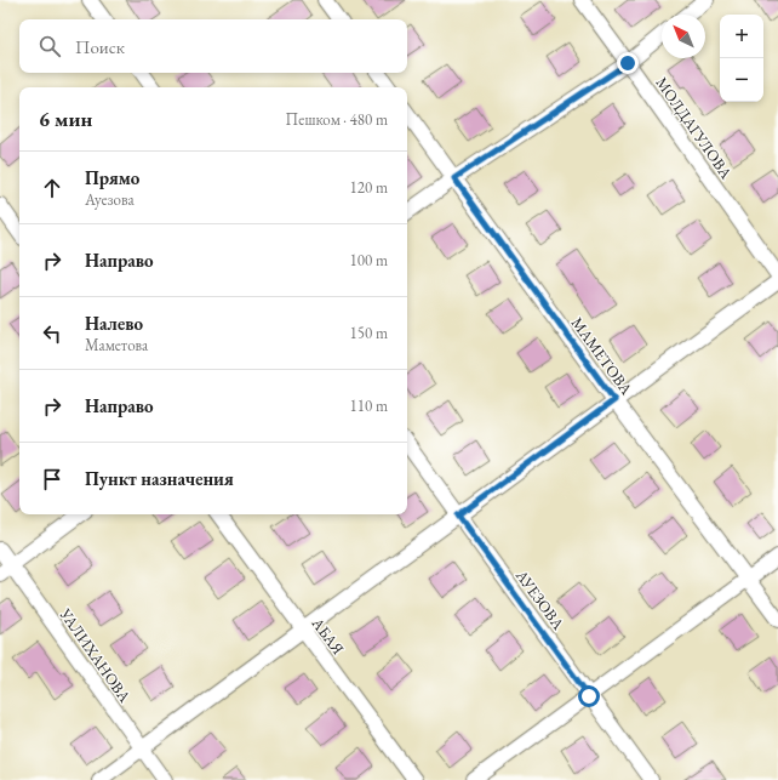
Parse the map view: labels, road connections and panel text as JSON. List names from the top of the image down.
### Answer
{
  "streets": {
    "street": [
      "МОЛДАГУЛОВА",
      "МАМЕТОВА",
      "АУЕЗОВА",
      "АБАЯ",
      "УАЛИХАНОВА"
    ]
  },
  "north": "top left",
  "page": {
    "map_buttons": ["+", "−"],
    "search": "Поиск",
    "heading": ["6 мин", "Пешком · 480 m"],
    "list": [
      ["Прямо", "Ауезова", "120 m"],
      ["Направо", "100 m"],
      ["Налево", "Маметова", "150 m"],
      ["Направо", "110 m"],
      "Пункт назначения"
    ]
  }
}
